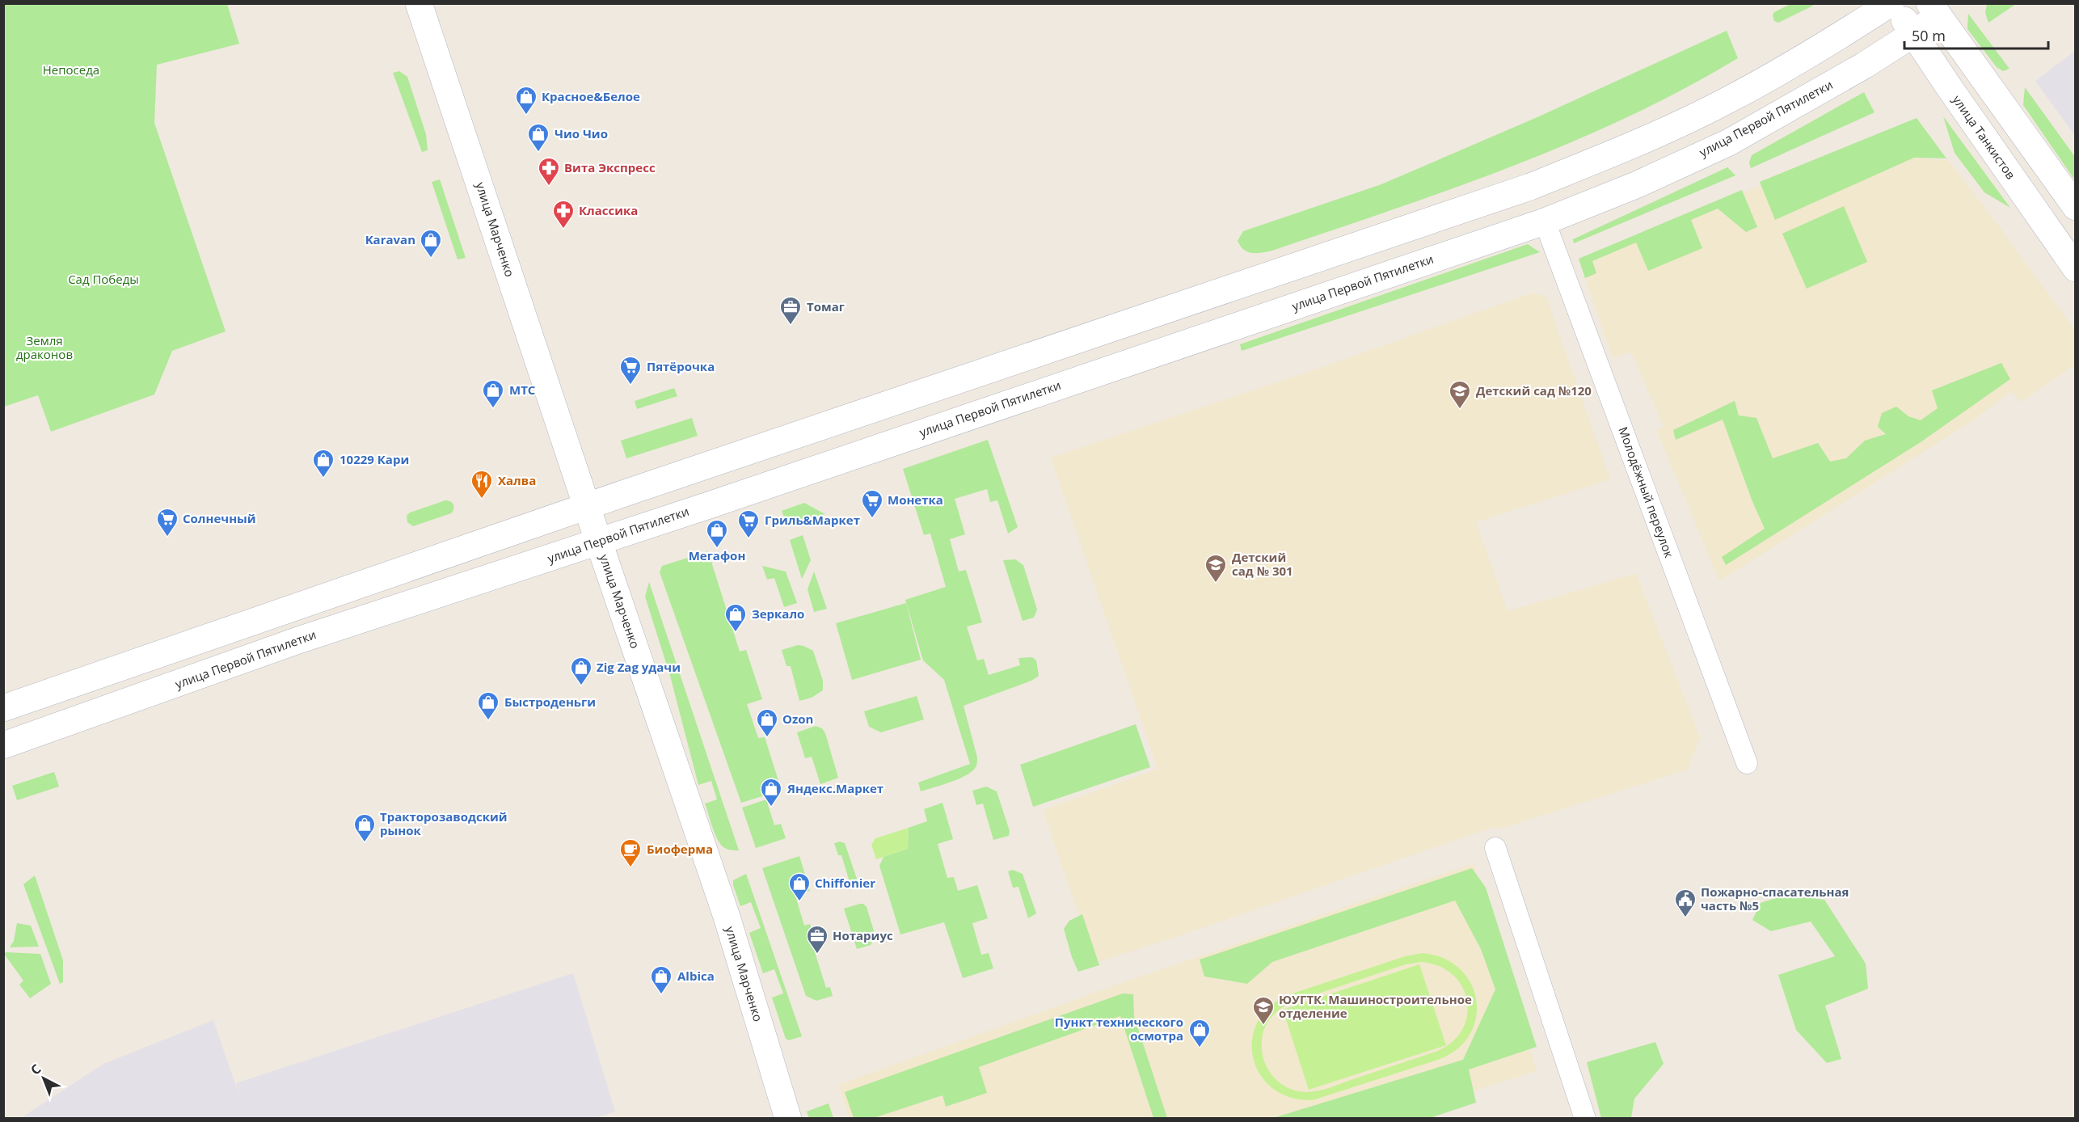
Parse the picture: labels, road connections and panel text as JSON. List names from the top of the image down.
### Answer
{
  "streets": {
    "main road": ["улица Первой Пятилетки", "улица Танкистов", "улица Марченко"],
    "street": ["Молодёжный переулок"]
  },
  "crossings": [
    ["улица Первой Пятилетки", "улица Танкистов"],
    ["улица Первой Пятилетки", "улица Марченко"],
    ["улица Первой Пятилетки", "Молодёжный переулок"]
  ],
  "parks": ["Непоседа", "Сад Победы", "Земля драконов"],
  "places": {
    "shop": [
      "Красное&Белое",
      "Чио Чио",
      "Karavan",
      "МТС",
      "10229 Кари",
      "Мегафон",
      "Зеркало",
      "Zig Zag удачи",
      "Быстроденьги",
      "Ozon",
      "Яндекс.Маркет",
      "Тракторозаводский рынок",
      "Chiffonier",
      "Albica",
      "Пункт технического осмотра"
    ],
    "pharmacy": ["Вита Экспресс", "Классика"],
    "office": ["Томаг", "Нотариус"],
    "supermarket": [
      "Пятёрочка",
      "Монетка",
      "Солнечный",
      "Гриль&Маркет"
    ],
    "school or university": ["Детский сад №120", "Детский сад № 301", "ЮУГТК. Машиностроительное отделение"],
    "restaurant": ["Халва"],
    "cafe": ["Биоферма"],
    "public building": ["Пожарно-спасательная часть №5"]
  },
  "scale_bar": "50 m",
  "north": "top left"
}
